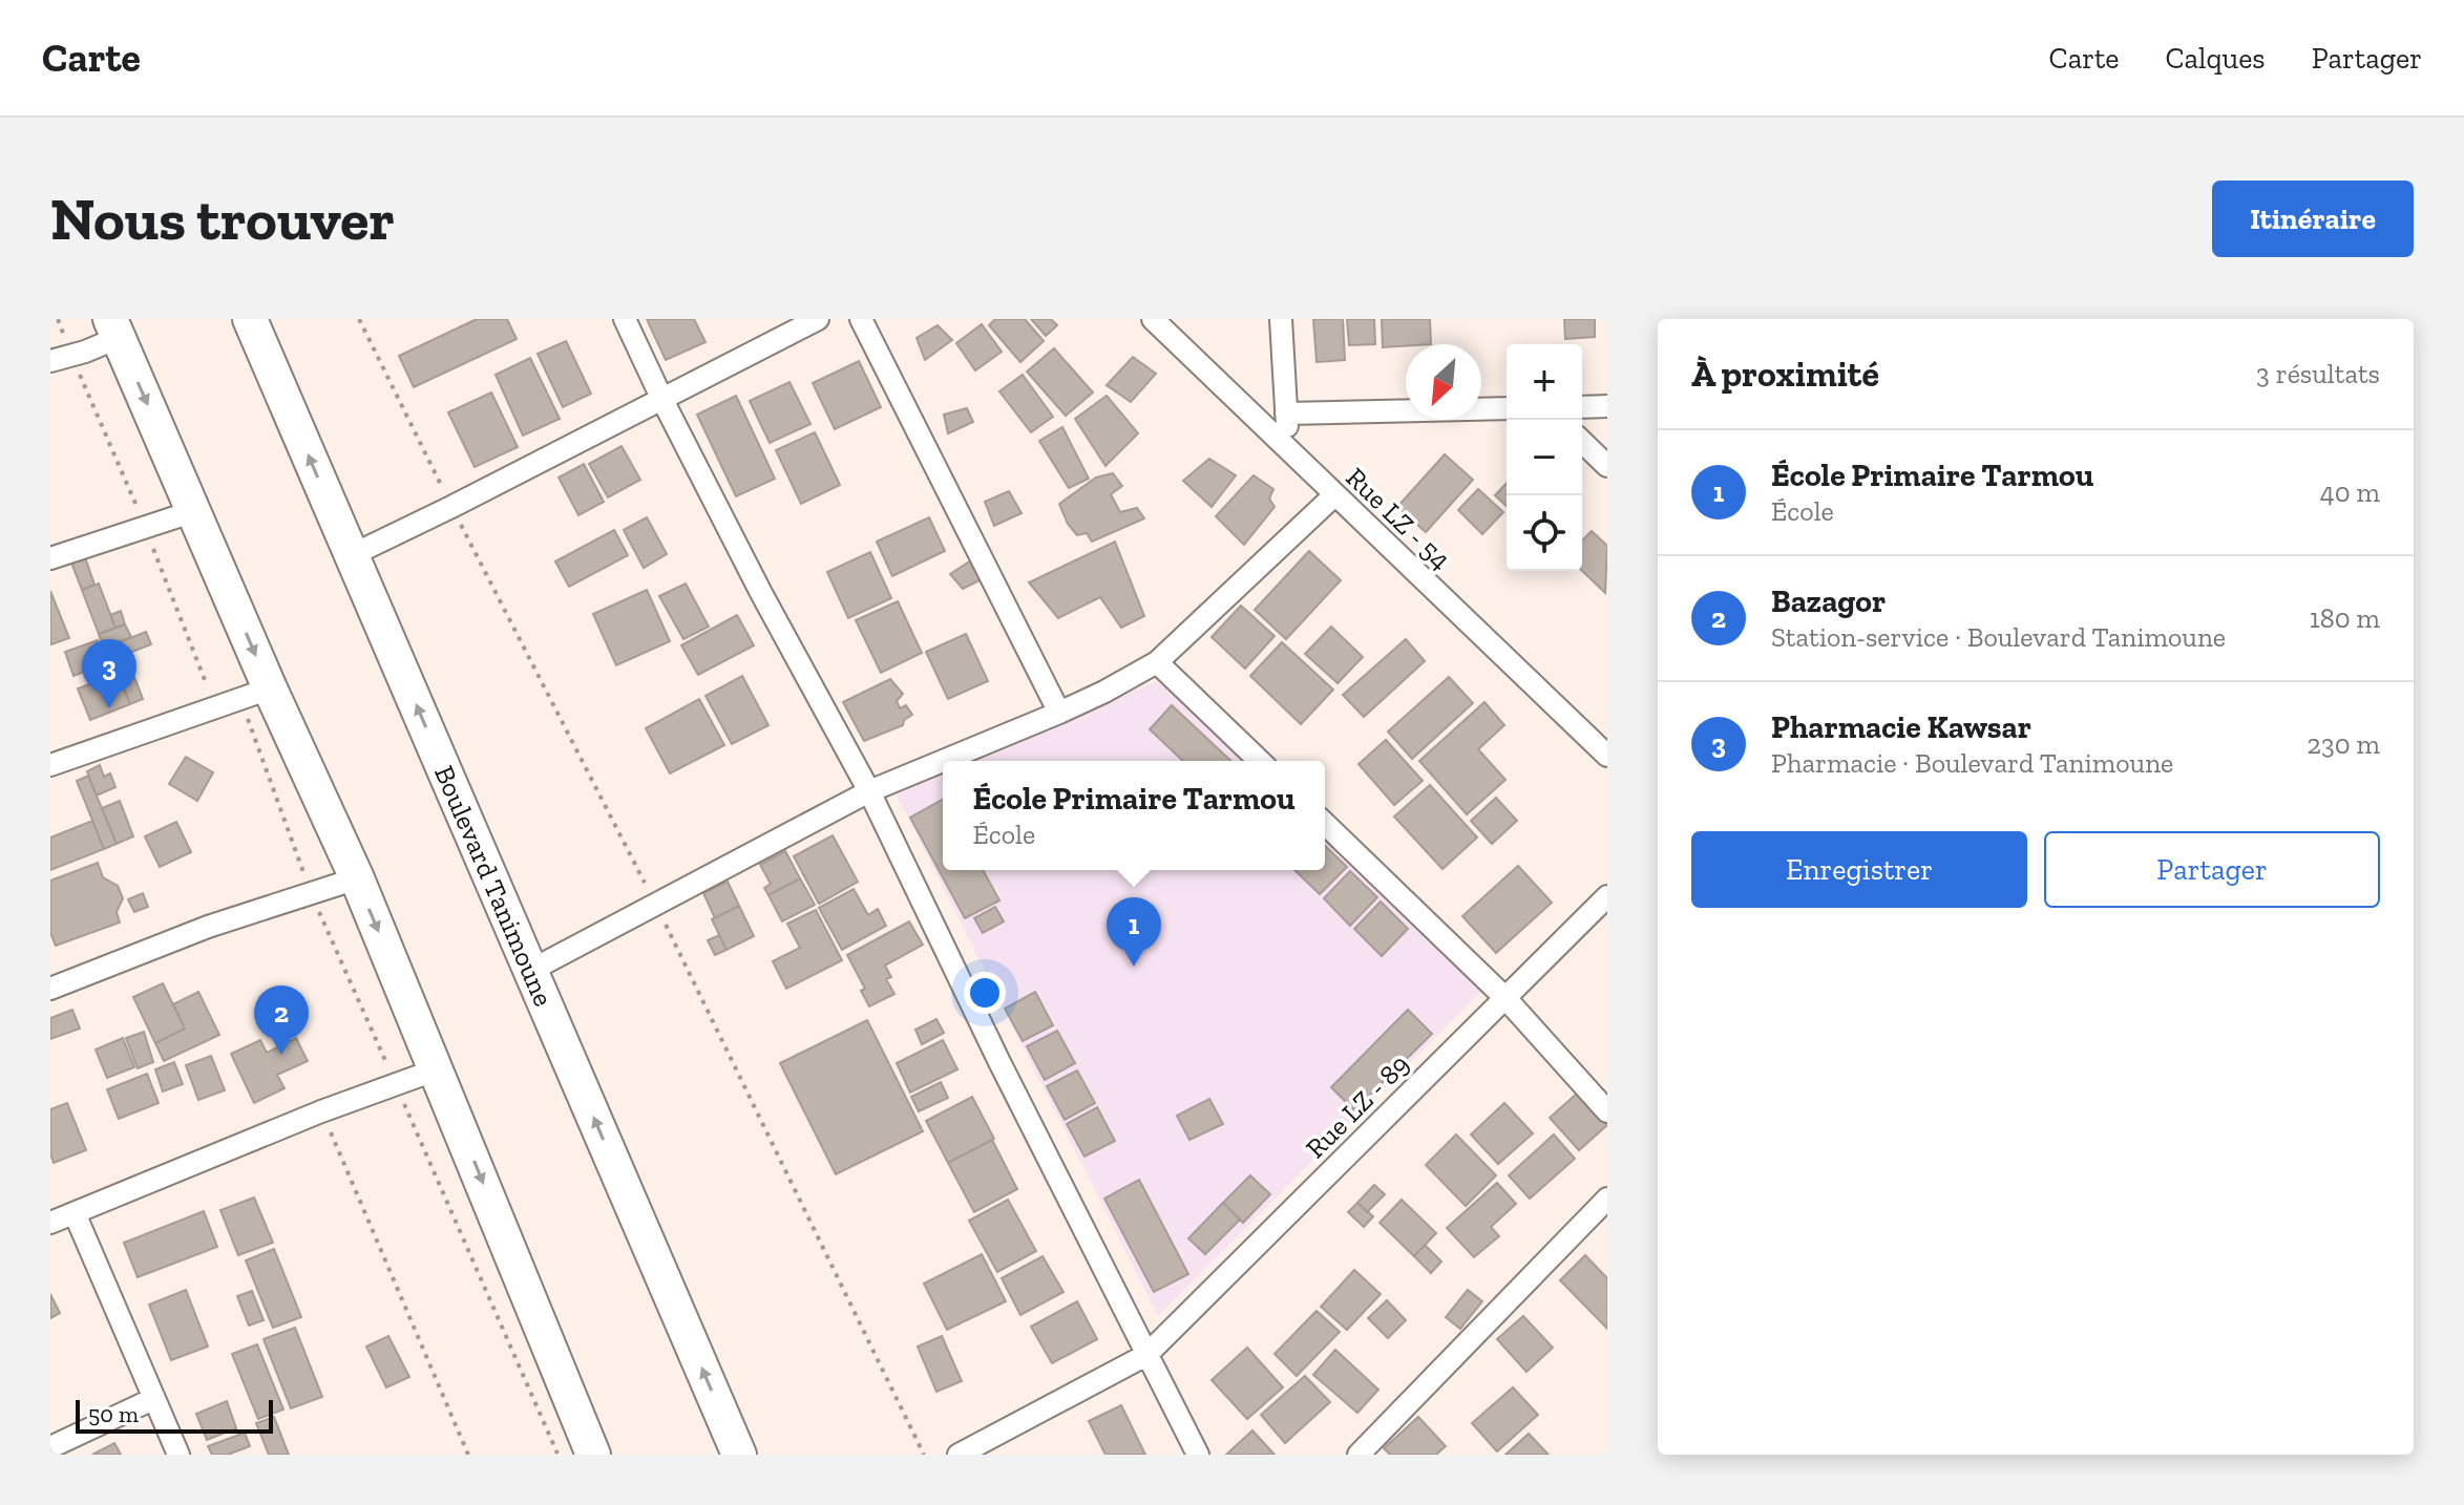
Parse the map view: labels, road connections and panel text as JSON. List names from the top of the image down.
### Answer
{
  "streets": {
    "main road": ["Boulevard Tanimoune"],
    "street": ["Rue LZ - 54", "Rue LZ - 89"]
  },
  "scale_bar": "50 m",
  "north": "bottom left",
  "page": {
    "header": "Carte",
    "nav": ["Carte", "Calques", "Partager"],
    "buttons": [
      "Itinéraire",
      ["Enregistrer", "Partager"]
    ],
    "title": "Nous trouver",
    "heading": ["À proximité", "3 résultats"],
    "map_buttons": ["+", "−"],
    "list": [
      {
        "mark": "1",
        "name": "École Primaire Tarmou",
        "note": "École",
        "value": "40 m"
      },
      {
        "mark": "2",
        "name": "Bazagor",
        "note": "Station-service · Boulevard Tanimoune",
        "value": "180 m"
      },
      {
        "mark": "3",
        "name": "Pharmacie Kawsar",
        "note": "Pharmacie · Boulevard Tanimoune",
        "value": "230 m"
      }
    ],
    "pins": ["3", "1", "2"],
    "popup": ["École Primaire Tarmou", "École"],
    "scale": "50 m"
  }
}
